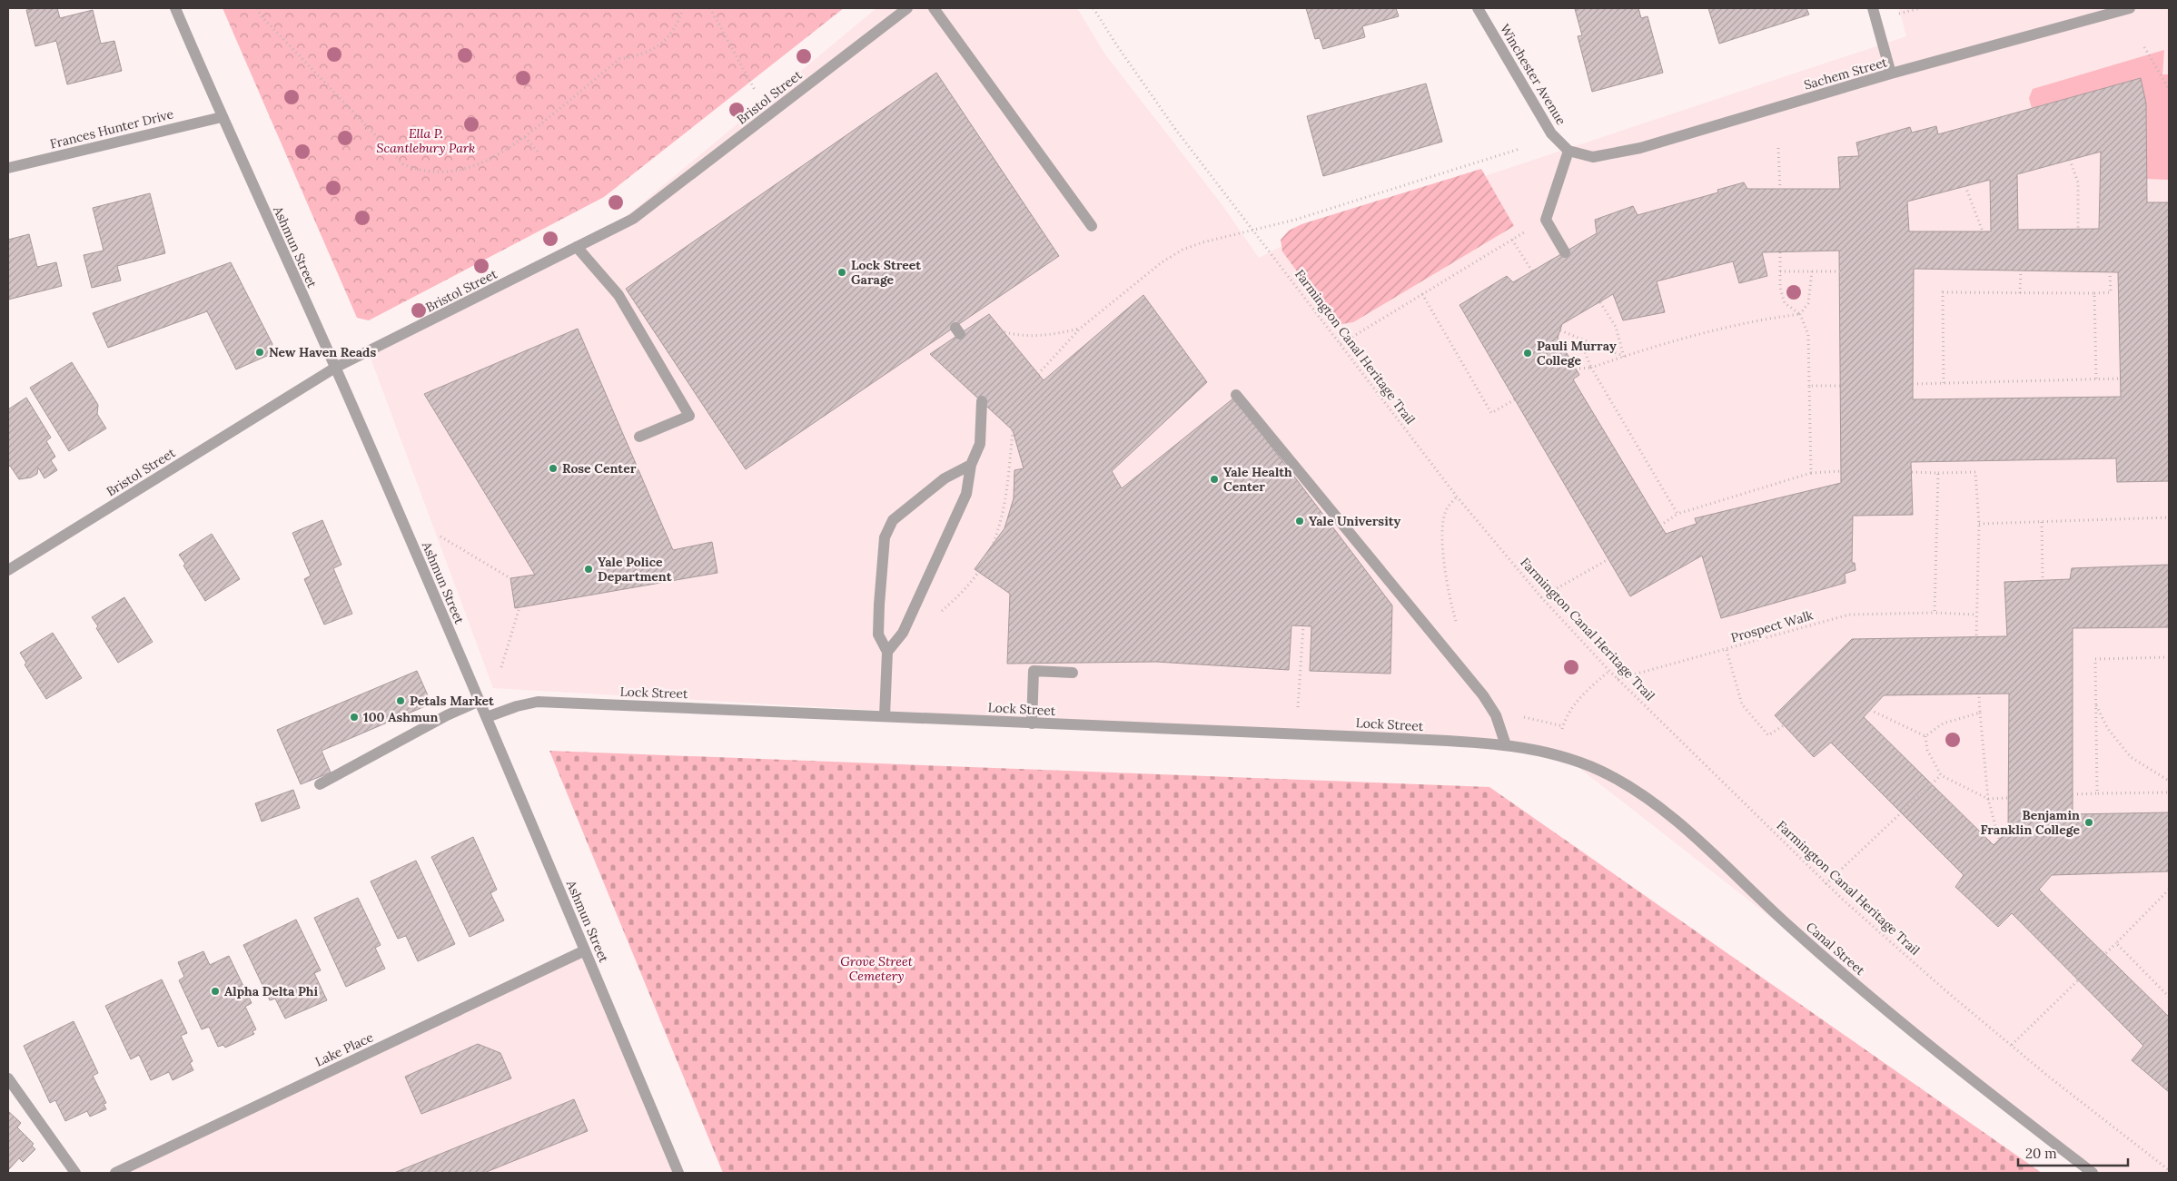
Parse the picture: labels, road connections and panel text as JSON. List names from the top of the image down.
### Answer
{
  "streets": {
    "street": [
      "Sachem Street",
      "Winchester Avenue",
      "Bristol Street",
      "Frances Hunter Drive",
      "Ashmun Street",
      "Lock Street",
      "Canal Street",
      "Lake Place"
    ],
    "path": ["Farmington Canal Heritage Trail", "Prospect Walk"]
  },
  "crossings": [
    ["Sachem Street", "Winchester Avenue"],
    ["Bristol Street", "Ashmun Street"],
    ["Frances Hunter Drive", "Ashmun Street"],
    ["Ashmun Street", "Lock Street"],
    ["Ashmun Street", "Lake Place"],
    ["Farmington Canal Heritage Trail", "Prospect Walk"],
    ["Lock Street", "Canal Street"]
  ],
  "parks": ["Ella P. Scantlebury Park", "Grove Street Cemetery"],
  "places": [
    "Lock Street Garage",
    "New Haven Reads",
    "Pauli Murray College",
    "Rose Center",
    "Yale Health Center",
    "Yale University",
    "Yale Police Department",
    "Petals Market",
    "100 Ashmun",
    "Benjamin Franklin College",
    "Alpha Delta Phi"
  ],
  "scale_bar": "20 m"
}
